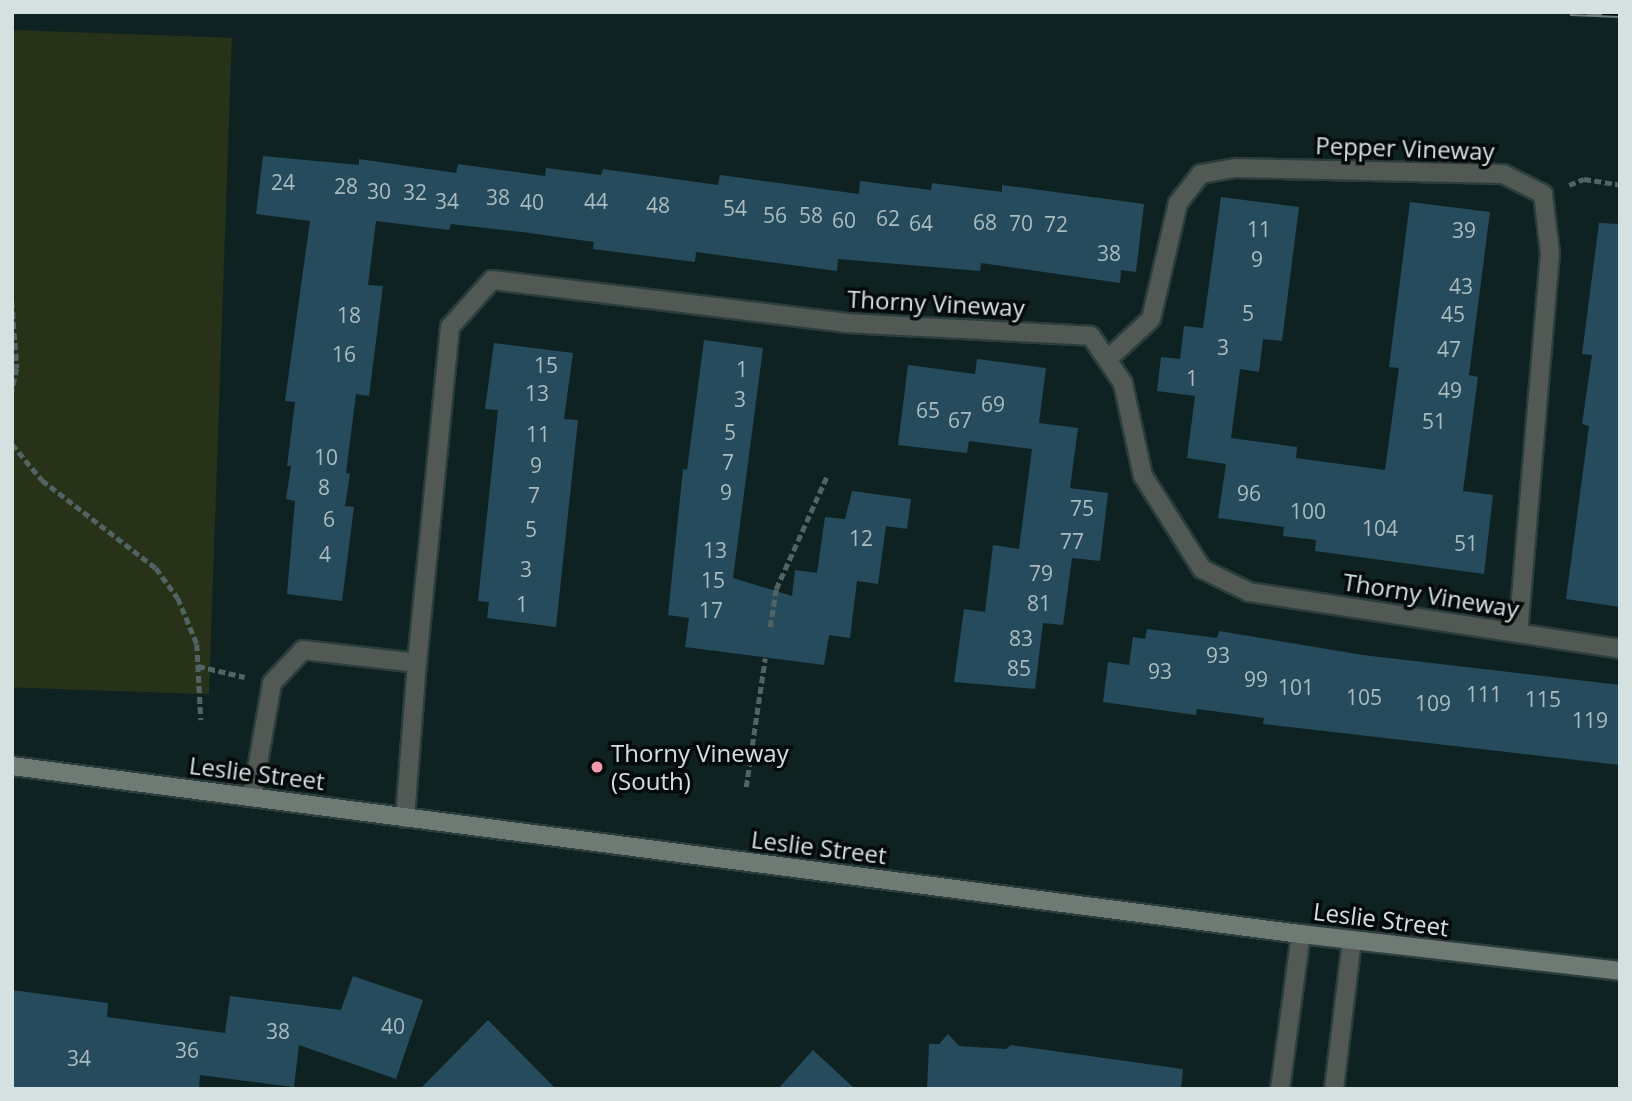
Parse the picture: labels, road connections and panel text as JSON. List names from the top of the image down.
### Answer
{
  "streets": {
    "main road": ["Leslie Street"],
    "street": ["Pepper Vineway", "Thorny Vineway"]
  },
  "crossings": [
    ["Pepper Vineway", "Thorny Vineway"],
    ["Thorny Vineway", "Leslie Street"]
  ],
  "places": ["Thorny Vineway (South)"],
  "house_numbers": [
    "24",
    "28",
    "30",
    "32",
    "38",
    "34",
    "44",
    "40",
    "48",
    "54",
    "56",
    "58",
    "62",
    "60",
    "68",
    "64",
    "70",
    "72",
    "11",
    "39",
    "38",
    "9",
    "43",
    "5",
    "45",
    "18",
    "3",
    "47",
    "16",
    "15",
    "1",
    "1",
    "49",
    "13",
    "3",
    "69",
    "65",
    "67",
    "51",
    "5",
    "11",
    "10",
    "7",
    "9",
    "8",
    "9",
    "96",
    "7",
    "75",
    "100",
    "6",
    "104",
    "5",
    "12",
    "77",
    "51",
    "13",
    "4",
    "3",
    "79",
    "15",
    "81",
    "1",
    "17",
    "83",
    "93",
    "85",
    "93",
    "99",
    "101",
    "111",
    "105",
    "115",
    "109",
    "119",
    "40",
    "38",
    "36",
    "34"
  ]
}
